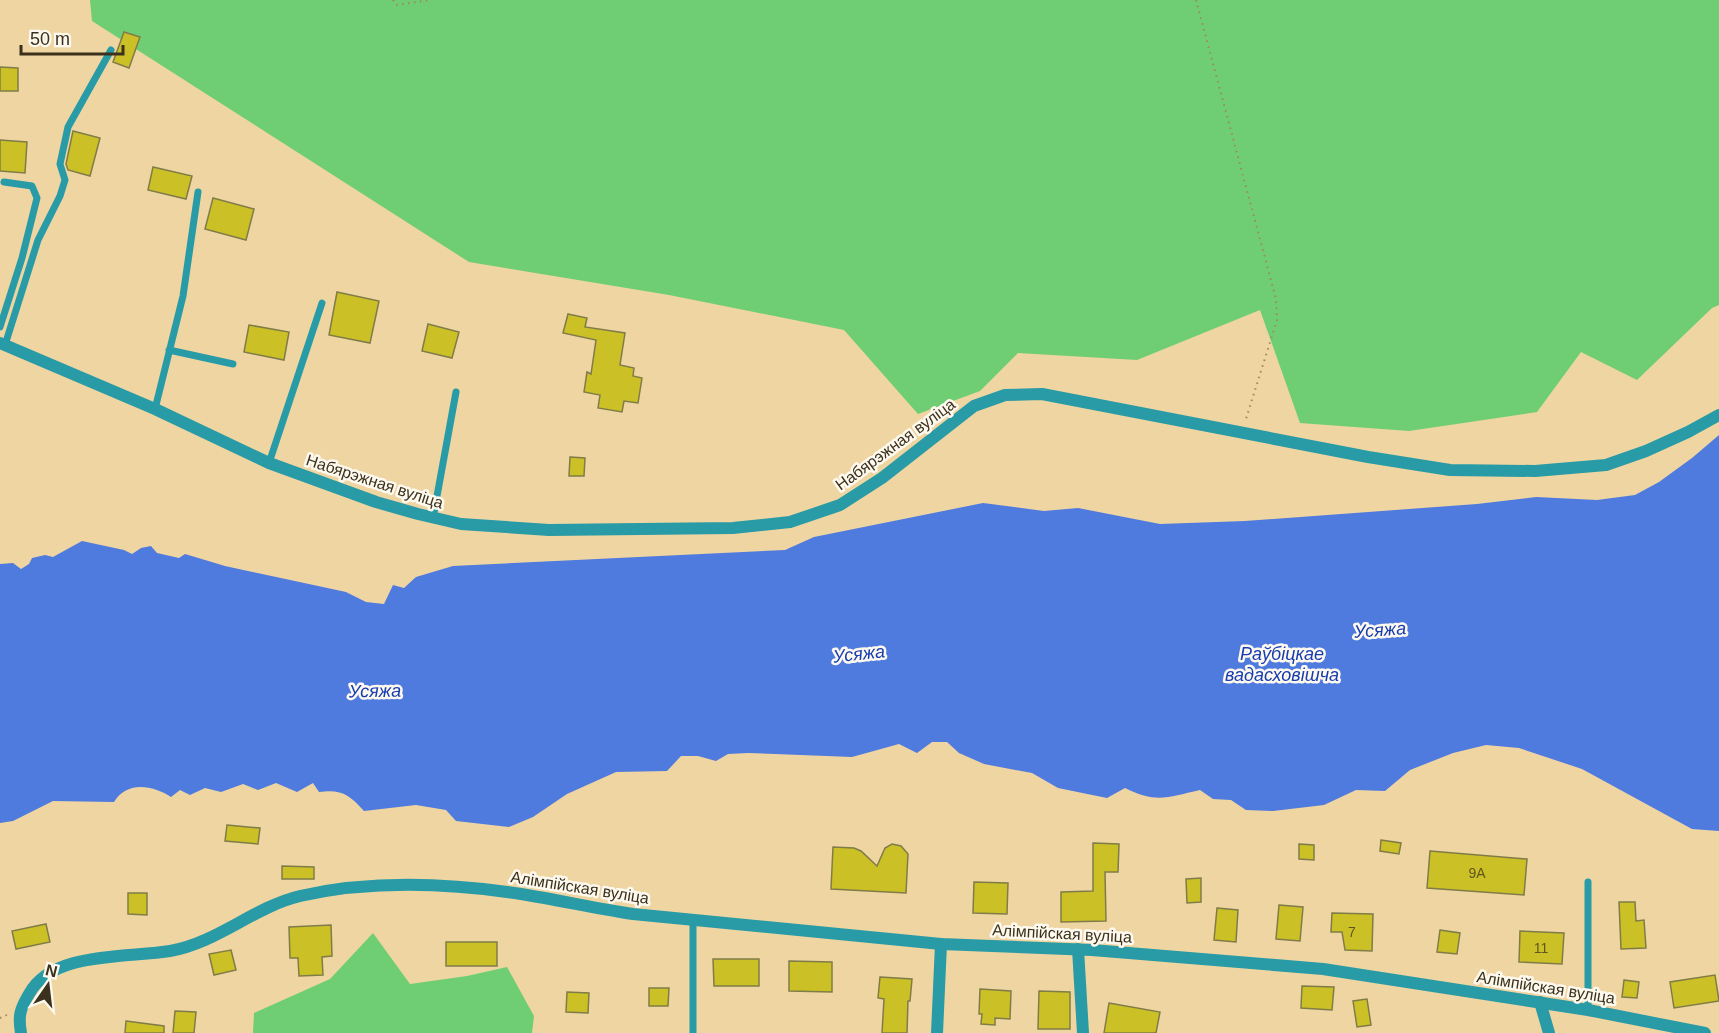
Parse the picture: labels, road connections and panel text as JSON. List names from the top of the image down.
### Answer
{
  "streets": {
    "street": ["Набярэжная вуліца", "Алімпійская вуліца"]
  },
  "water": ["Усяжа", "Раўбіцкае вадасховішча"],
  "house_numbers": ["9А", "7", "11"],
  "scale_bar": "50 m",
  "north": "top"
}
